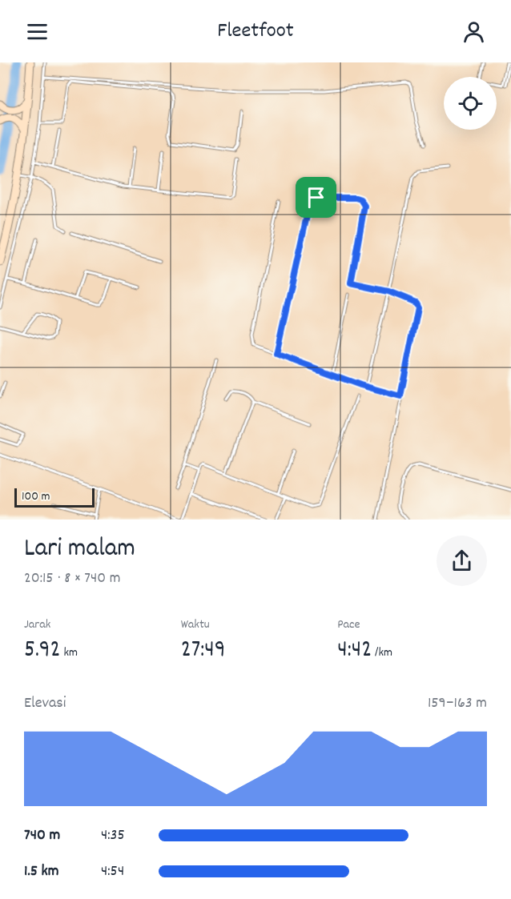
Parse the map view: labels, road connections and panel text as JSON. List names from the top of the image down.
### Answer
{
  "scale_bar": "100 m",
  "page": {
    "header": "Fleetfoot",
    "scale": "100 m",
    "heading": ["Lari malam", "20:15 · 8 × 740 m"],
    "stats": [
      ["Jarak", "5.92 km"],
      ["Waktu", "27:49"],
      ["Pace", "4:42 /km"]
    ],
    "chart": ["Elevasi", "159–163 m"],
    "list": [
      {
        "name": "740 m",
        "note": "4:35"
      },
      {
        "name": "1.5 km",
        "note": "4:54"
      }
    ]
  }
}
